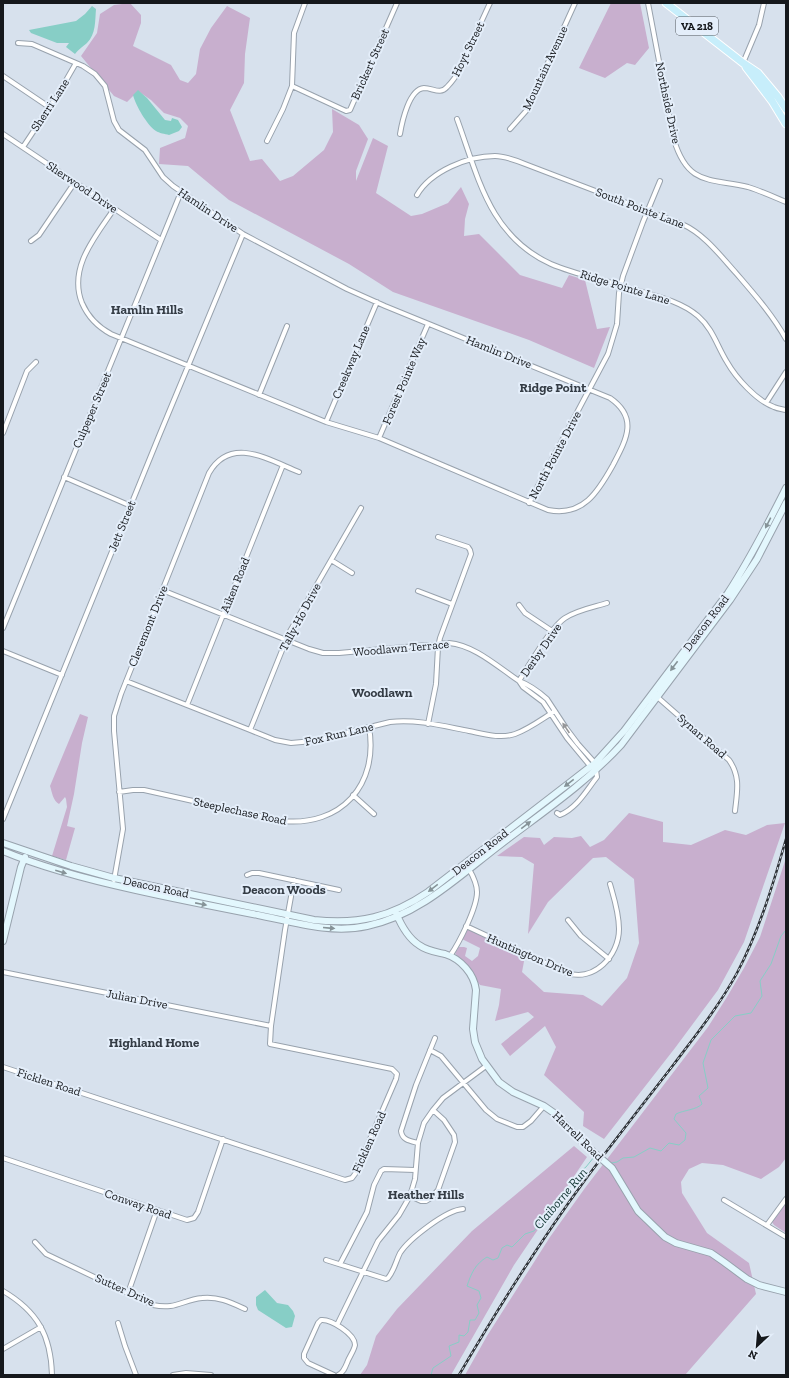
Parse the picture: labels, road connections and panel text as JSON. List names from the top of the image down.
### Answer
{
  "streets": {
    "main road": ["VA 218", "Deacon Road", "Harrell Road"],
    "street": [
      "Hoyt Street",
      "Brickert Street",
      "Mountain Avenue",
      "Northside Drive",
      "Sherri Lane",
      "Sherwood Drive",
      "South Pointe Lane",
      "Hamlin Drive",
      "Ridge Pointe Lane",
      "Creekway Lane",
      "Forest Pointe Way",
      "Culpeper Street",
      "North Pointe Drive",
      "Jett Street",
      "Aiken Road",
      "Tally-Ho Drive",
      "Cleremont Drive",
      "Woodlawn Terrace",
      "Derby Drive",
      "Fox Run Lane",
      "Synan Road",
      "Steeplechase Road",
      "Huntington Drive",
      "Julian Drive",
      "Ficklen Road",
      "Conway Road",
      "Sutter Drive"
    ]
  },
  "crossings": [
    ["Sherri Lane", "Sherwood Drive"],
    ["Sherri Lane", "Hamlin Drive"],
    ["Sherwood Drive", "Hamlin Drive"],
    ["Sherwood Drive", "Culpeper Street"],
    ["South Pointe Lane", "Ridge Pointe Lane"],
    ["South Pointe Lane", "North Pointe Drive"],
    ["Hamlin Drive", "Creekway Lane"],
    ["Hamlin Drive", "Forest Pointe Way"],
    ["Hamlin Drive", "Culpeper Street"],
    ["Hamlin Drive", "North Pointe Drive"],
    ["Hamlin Drive", "Jett Street"],
    ["Ridge Pointe Lane", "North Pointe Drive"],
    ["Aiken Road", "Cleremont Drive"],
    ["Aiken Road", "Woodlawn Terrace"],
    ["Aiken Road", "Fox Run Lane"],
    ["Tally-Ho Drive", "Woodlawn Terrace"],
    ["Tally-Ho Drive", "Fox Run Lane"],
    ["Deacon Road", "Cleremont Drive"],
    ["Deacon Road", "Woodlawn Terrace"],
    ["Deacon Road", "Synan Road"],
    ["Deacon Road", "Ficklen Road"],
    ["Deacon Road", "Harrell Road"],
    ["Cleremont Drive", "Woodlawn Terrace"],
    ["Cleremont Drive", "Fox Run Lane"],
    ["Cleremont Drive", "Steeplechase Road"],
    ["Woodlawn Terrace", "Derby Drive"],
    ["Woodlawn Terrace", "Fox Run Lane"],
    ["Fox Run Lane", "Steeplechase Road"],
    ["Julian Drive", "Ficklen Road"],
    ["Ficklen Road", "Conway Road"]
  ],
  "districts": [
    "Hamlin Hills",
    "Ridge Point",
    "Woodlawn",
    "Deacon Woods",
    "Highland Home",
    "Heather Hills"
  ],
  "water": ["Claiborne Run"],
  "north": "bottom left"
}
